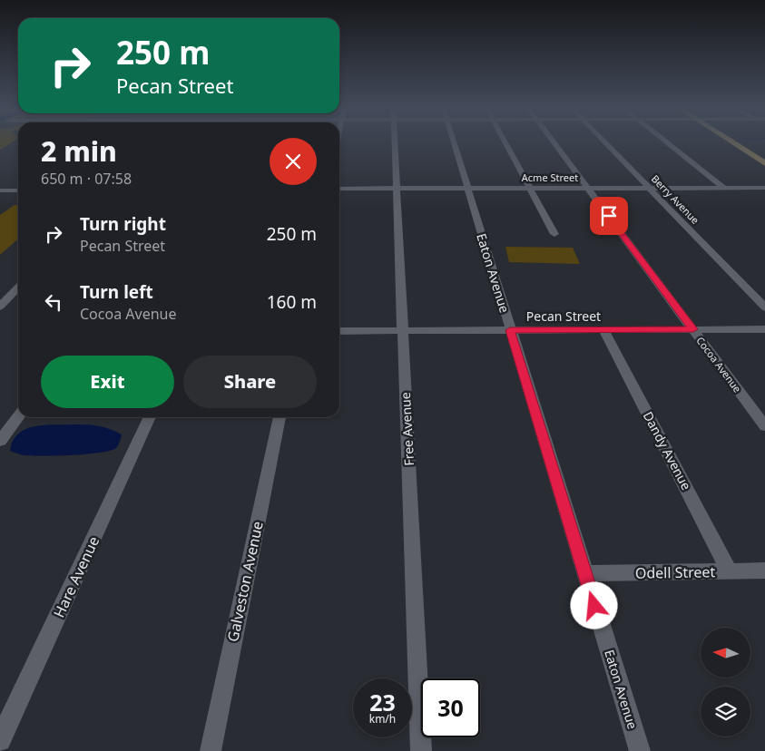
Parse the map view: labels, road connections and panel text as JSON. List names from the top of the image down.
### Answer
{
  "streets": {
    "street": [
      "Acme Street",
      "Berry Avenue",
      "Eaton Avenue",
      "Pecan Street",
      "Cocoa Avenue",
      "Free Avenue",
      "Dandy Avenue",
      "Odell Street",
      "Hare Avenue",
      "Galveston Avenue"
    ]
  },
  "crossings": [
    ["Acme Street", "Berry Avenue"],
    ["Acme Street", "Eaton Avenue"],
    ["Acme Street", "Cocoa Avenue"],
    ["Acme Street", "Free Avenue"],
    ["Eaton Avenue", "Pecan Street"],
    ["Eaton Avenue", "Odell Street"],
    ["Pecan Street", "Cocoa Avenue"],
    ["Pecan Street", "Free Avenue"],
    ["Pecan Street", "Dandy Avenue"],
    ["Dandy Avenue", "Odell Street"]
  ],
  "north": "left",
  "page": {
    "turn": ["250 m", "Pecan Street"],
    "heading": ["2 min", "650 m · 07:58"],
    "list": [
      {
        "name": "Turn right",
        "note": "Pecan Street",
        "value": "250 m"
      },
      {
        "name": "Turn left",
        "note": "Cocoa Avenue",
        "value": "160 m"
      }
    ],
    "buttons": ["Exit", "Share"],
    "speed": "23 km/h",
    "limit": "30"
  }
}
